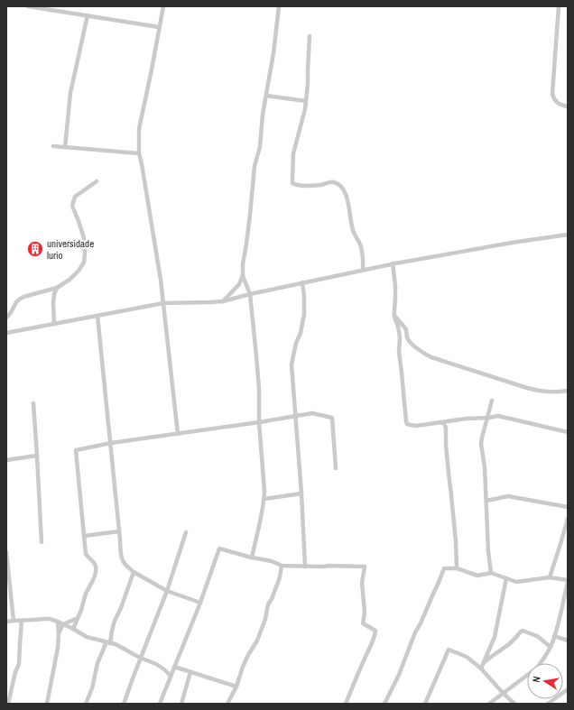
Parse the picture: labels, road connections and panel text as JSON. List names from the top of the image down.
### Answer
{
  "places": {
    "building": ["universidade lurio"]
  },
  "north": "left"
}
